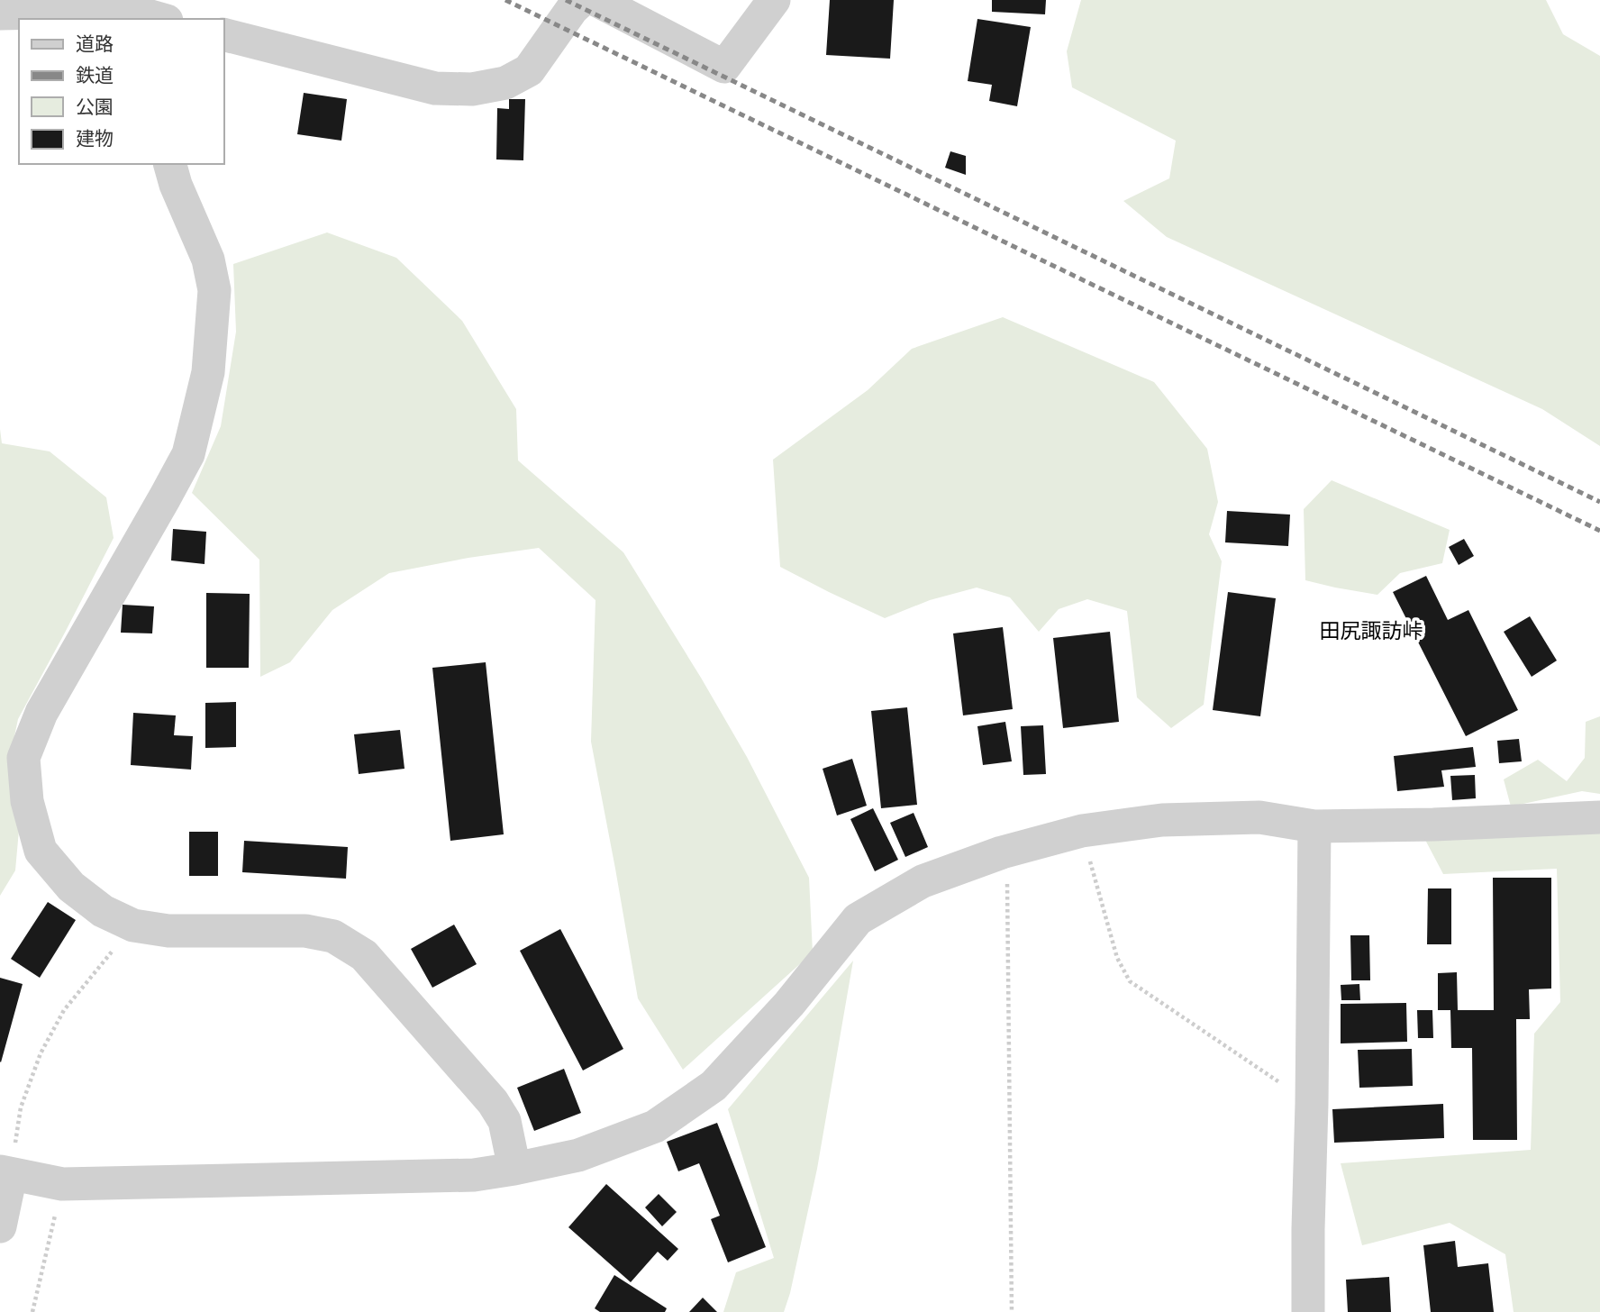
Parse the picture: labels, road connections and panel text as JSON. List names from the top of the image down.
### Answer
{
  "districts": ["田尻諏訪峠"],
  "legend": [
    "道路",
    "鉄道",
    "公園",
    "建物"
  ]
}
